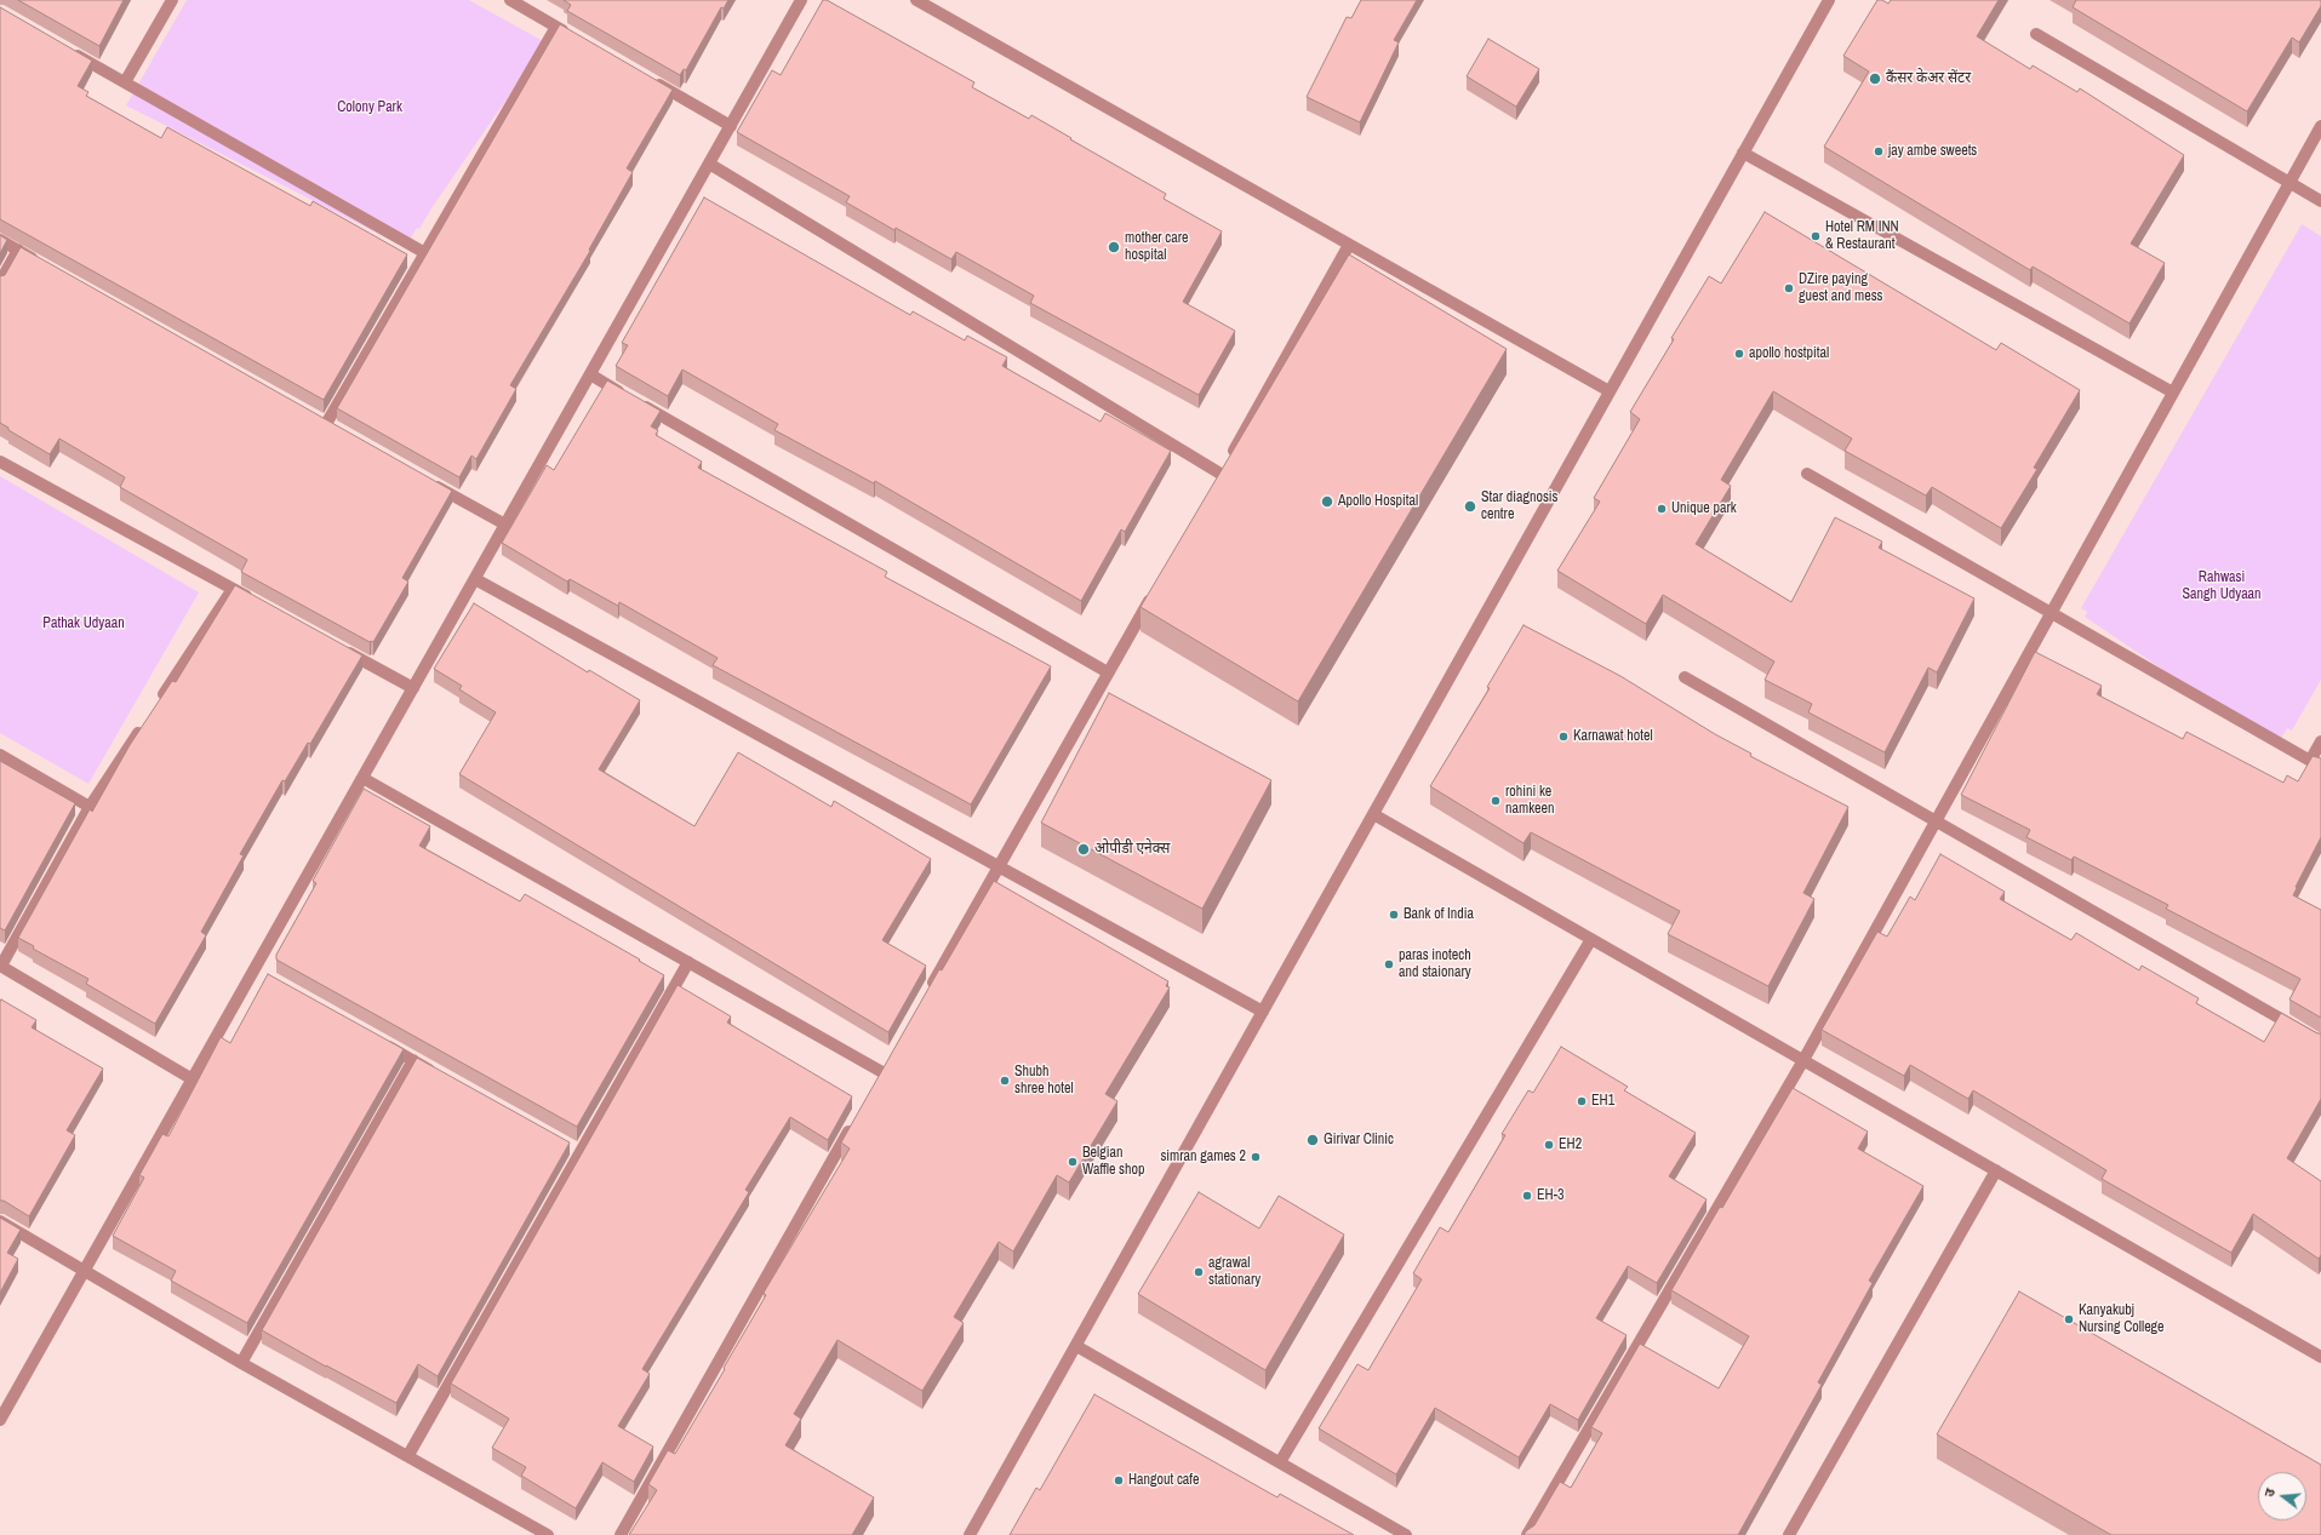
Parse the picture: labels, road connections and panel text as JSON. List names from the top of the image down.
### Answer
{
  "parks": ["Colony Park", "Rahwasi Sangh Udyaan", "Pathak Udyaan"],
  "places": [
    "कैंसर केअर सेंटर",
    "jay ambe sweets",
    "Hotel RM INN & Restaurant",
    "mother care hospital",
    "DZire paying guest and mess",
    "apollo hostpital",
    "Apollo Hospital",
    "Star diagnosis centre",
    "Unique park",
    "Karnawat hotel",
    "rohini ke namkeen",
    "ओपीडी एनेक्स",
    "Bank of India",
    "paras inotech and staionary",
    "Shubh shree hotel",
    "EH1",
    "Girivar Clinic",
    "EH2",
    "simran games 2",
    "Belgian Waffle shop",
    "EH-3",
    "agrawal stationary",
    "Kanyakubj Nursing College",
    "Hangout cafe"
  ],
  "north": "left"
}
